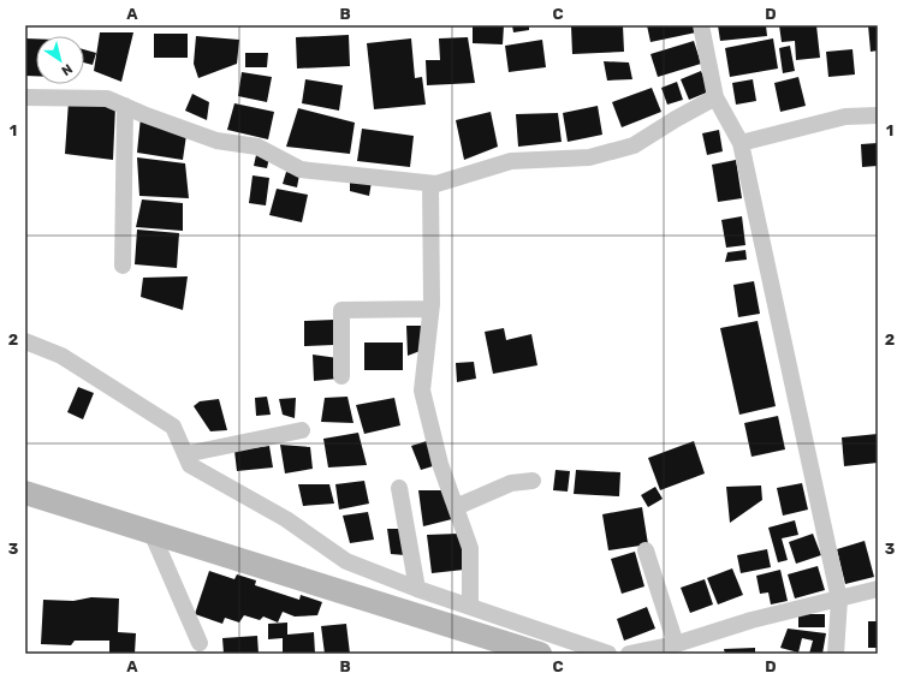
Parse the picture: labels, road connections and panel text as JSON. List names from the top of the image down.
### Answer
{
  "north": "bottom right",
  "grid": {
    "columns": [
      "A",
      "B",
      "C",
      "D"
    ],
    "rows": ["1", "2", "3"]
  }
}
